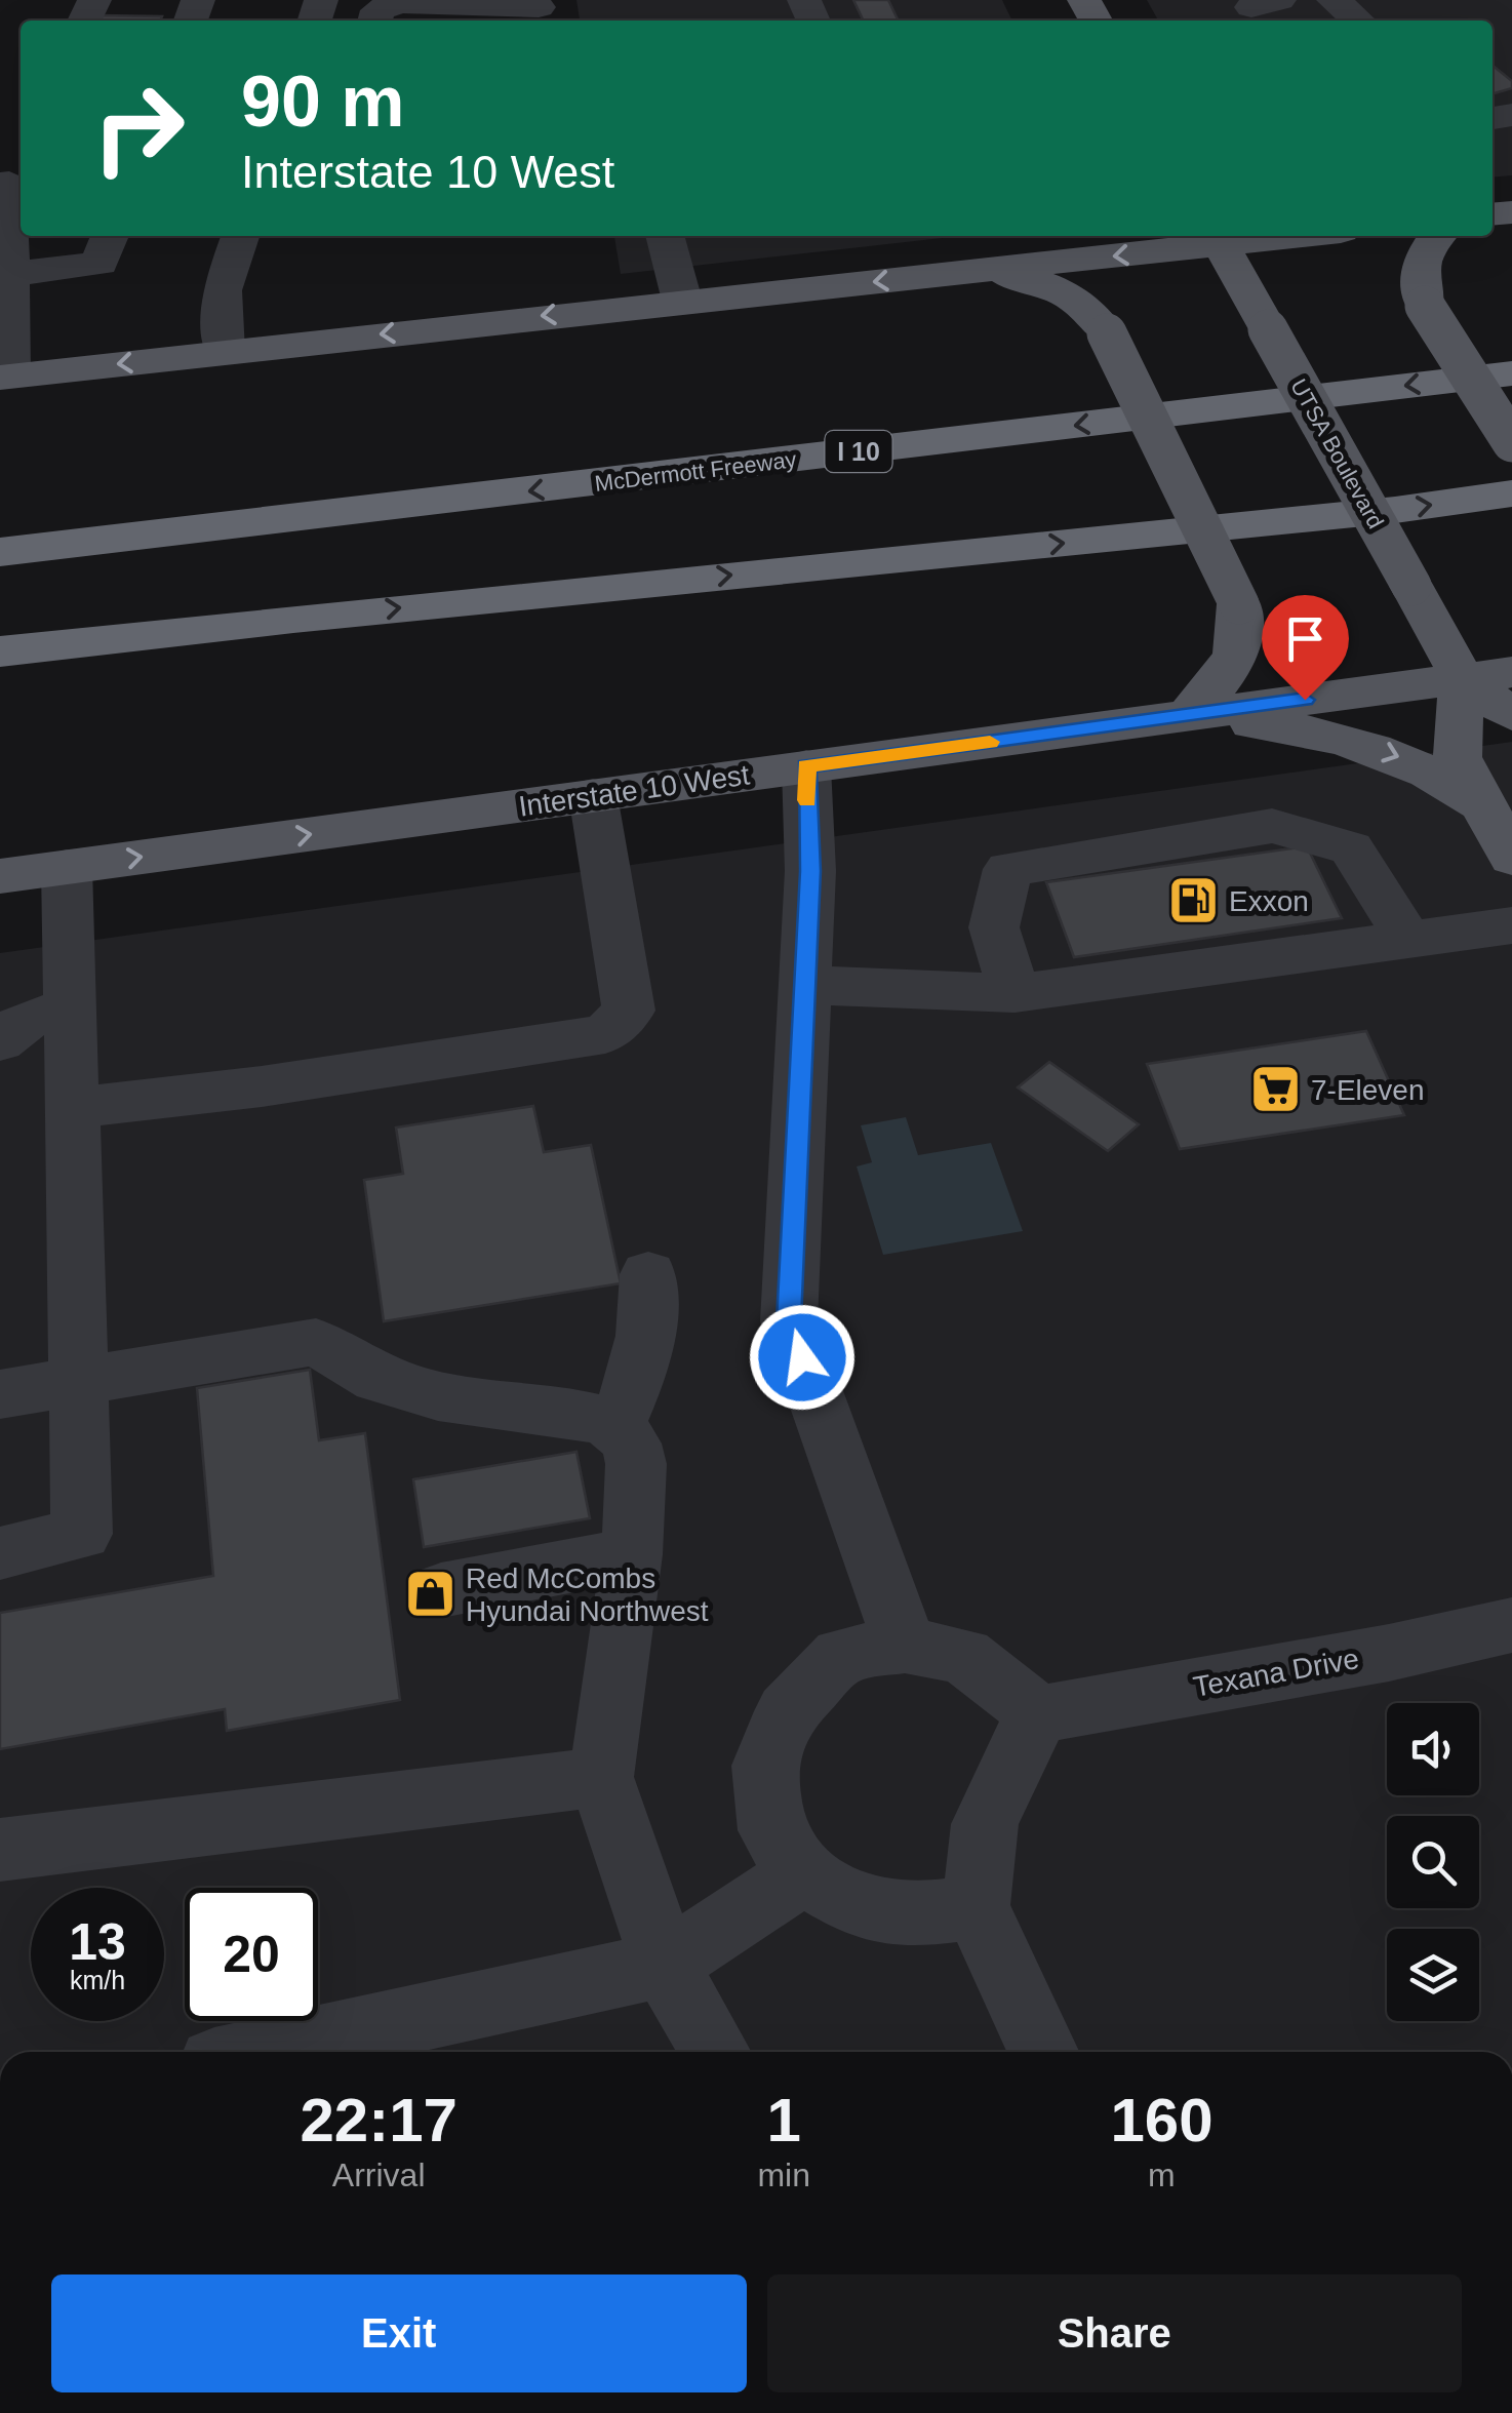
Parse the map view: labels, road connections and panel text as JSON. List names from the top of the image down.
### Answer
{
  "streets": {
    "highway": ["I 10", "McDermott Freeway"],
    "main road": ["UTSA Boulevard", "Interstate 10 West"],
    "street": ["Texana Drive"]
  },
  "crossings": [
    ["UTSA Boulevard", "Interstate 10 West"]
  ],
  "places": {
    "fuel station": ["Exxon"],
    "supermarket": ["7-Eleven"],
    "shop": ["Red McCombs Hyundai Northwest"]
  },
  "page": {
    "turn": ["90 m", "Interstate 10 West"],
    "speed": "13 km/h",
    "limit": "20",
    "eta": [
      "22:17",
      "Arrival",
      "1",
      "min",
      "160",
      "m"
    ],
    "buttons": ["Exit", "Share"]
  }
}
